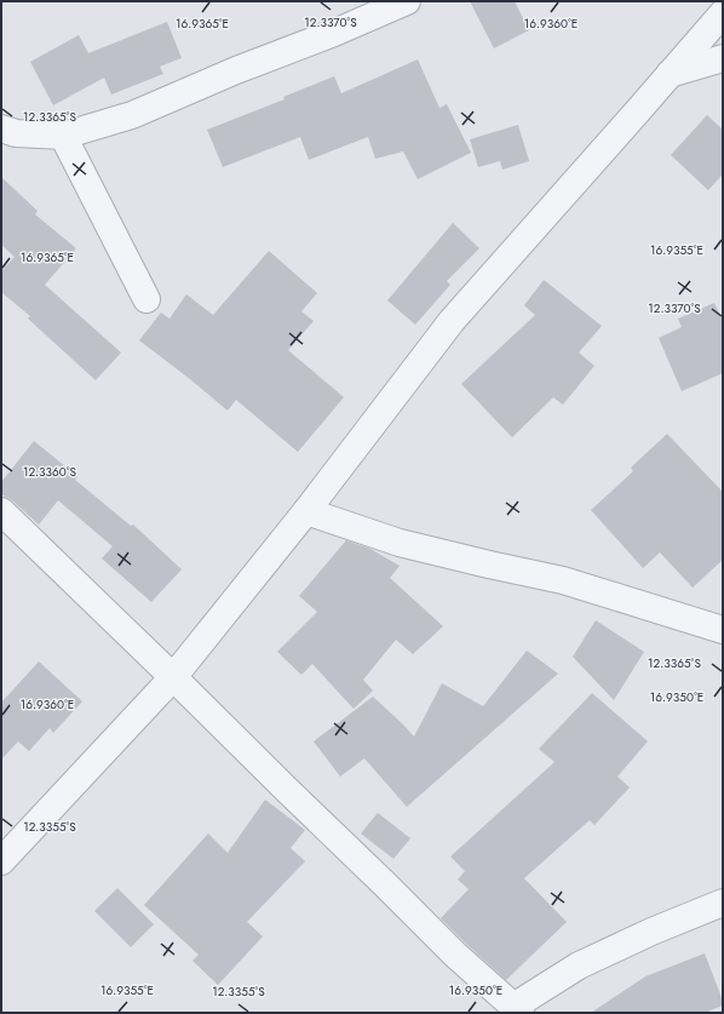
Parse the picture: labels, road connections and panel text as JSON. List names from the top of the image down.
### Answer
{
  "coordinates": [
    "12.3370°S",
    "16.9365°E",
    "16.9360°E",
    "12.3365°S",
    "16.9355°E",
    "12.3360°S",
    "16.9350°E",
    "12.3355°S"
  ]
}
